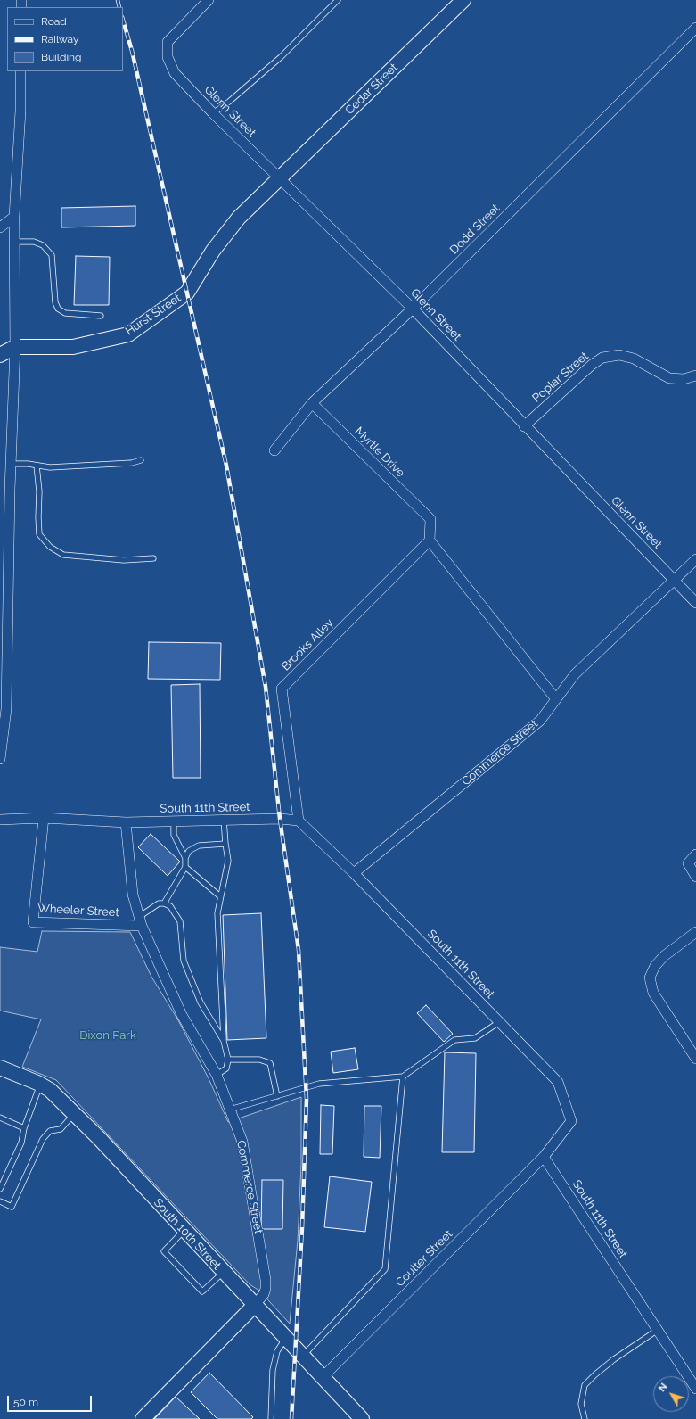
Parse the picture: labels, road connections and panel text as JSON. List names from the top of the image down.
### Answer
{
  "streets": {
    "street": [
      "Cedar Street",
      "Glenn Street",
      "Dodd Street",
      "Hurst Street",
      "Poplar Street",
      "Myrtle Drive",
      "Brooks Alley",
      "Commerce Street",
      "South 11th Street",
      "Wheeler Street",
      "South 10th Street",
      "Coulter Street"
    ]
  },
  "crossings": [
    ["Cedar Street", "Glenn Street"],
    ["Cedar Street", "Hurst Street"],
    ["Glenn Street", "Dodd Street"],
    ["Glenn Street", "Hurst Street"],
    ["Glenn Street", "Poplar Street"],
    ["Glenn Street", "Commerce Street"],
    ["Dodd Street", "Myrtle Drive"],
    ["Myrtle Drive", "Brooks Alley"],
    ["Brooks Alley", "South 11th Street"],
    ["Commerce Street", "South 11th Street"],
    ["Commerce Street", "Wheeler Street"],
    ["Commerce Street", "South 10th Street"],
    ["South 11th Street", "Wheeler Street"],
    ["South 11th Street", "Coulter Street"],
    ["South 10th Street", "Coulter Street"]
  ],
  "parks": ["Dixon Park"],
  "legend": ["Road", "Railway", "Building"],
  "scale_bar": "50 m",
  "north": "top left"
}
